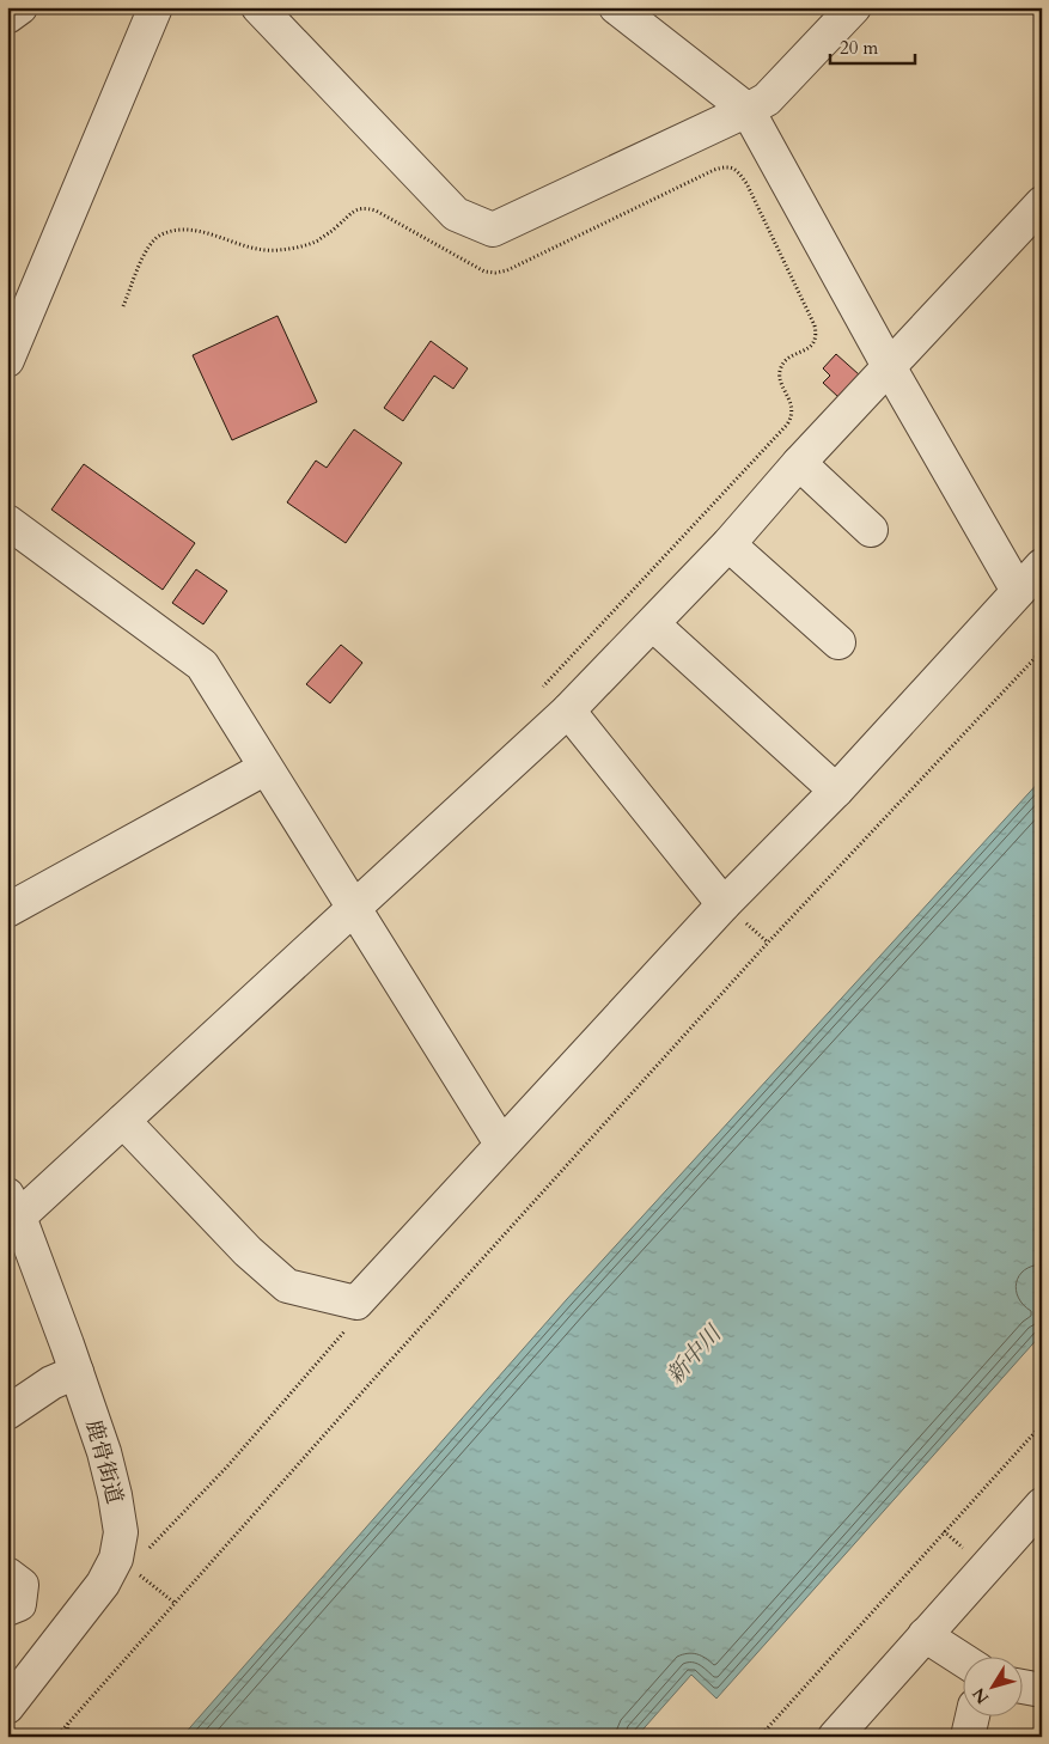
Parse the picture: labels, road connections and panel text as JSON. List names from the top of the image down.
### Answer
{
  "streets": {
    "street": ["鹿骨街道"]
  },
  "water": ["新中川"],
  "scale_bar": "20 m",
  "north": "bottom left"
}
